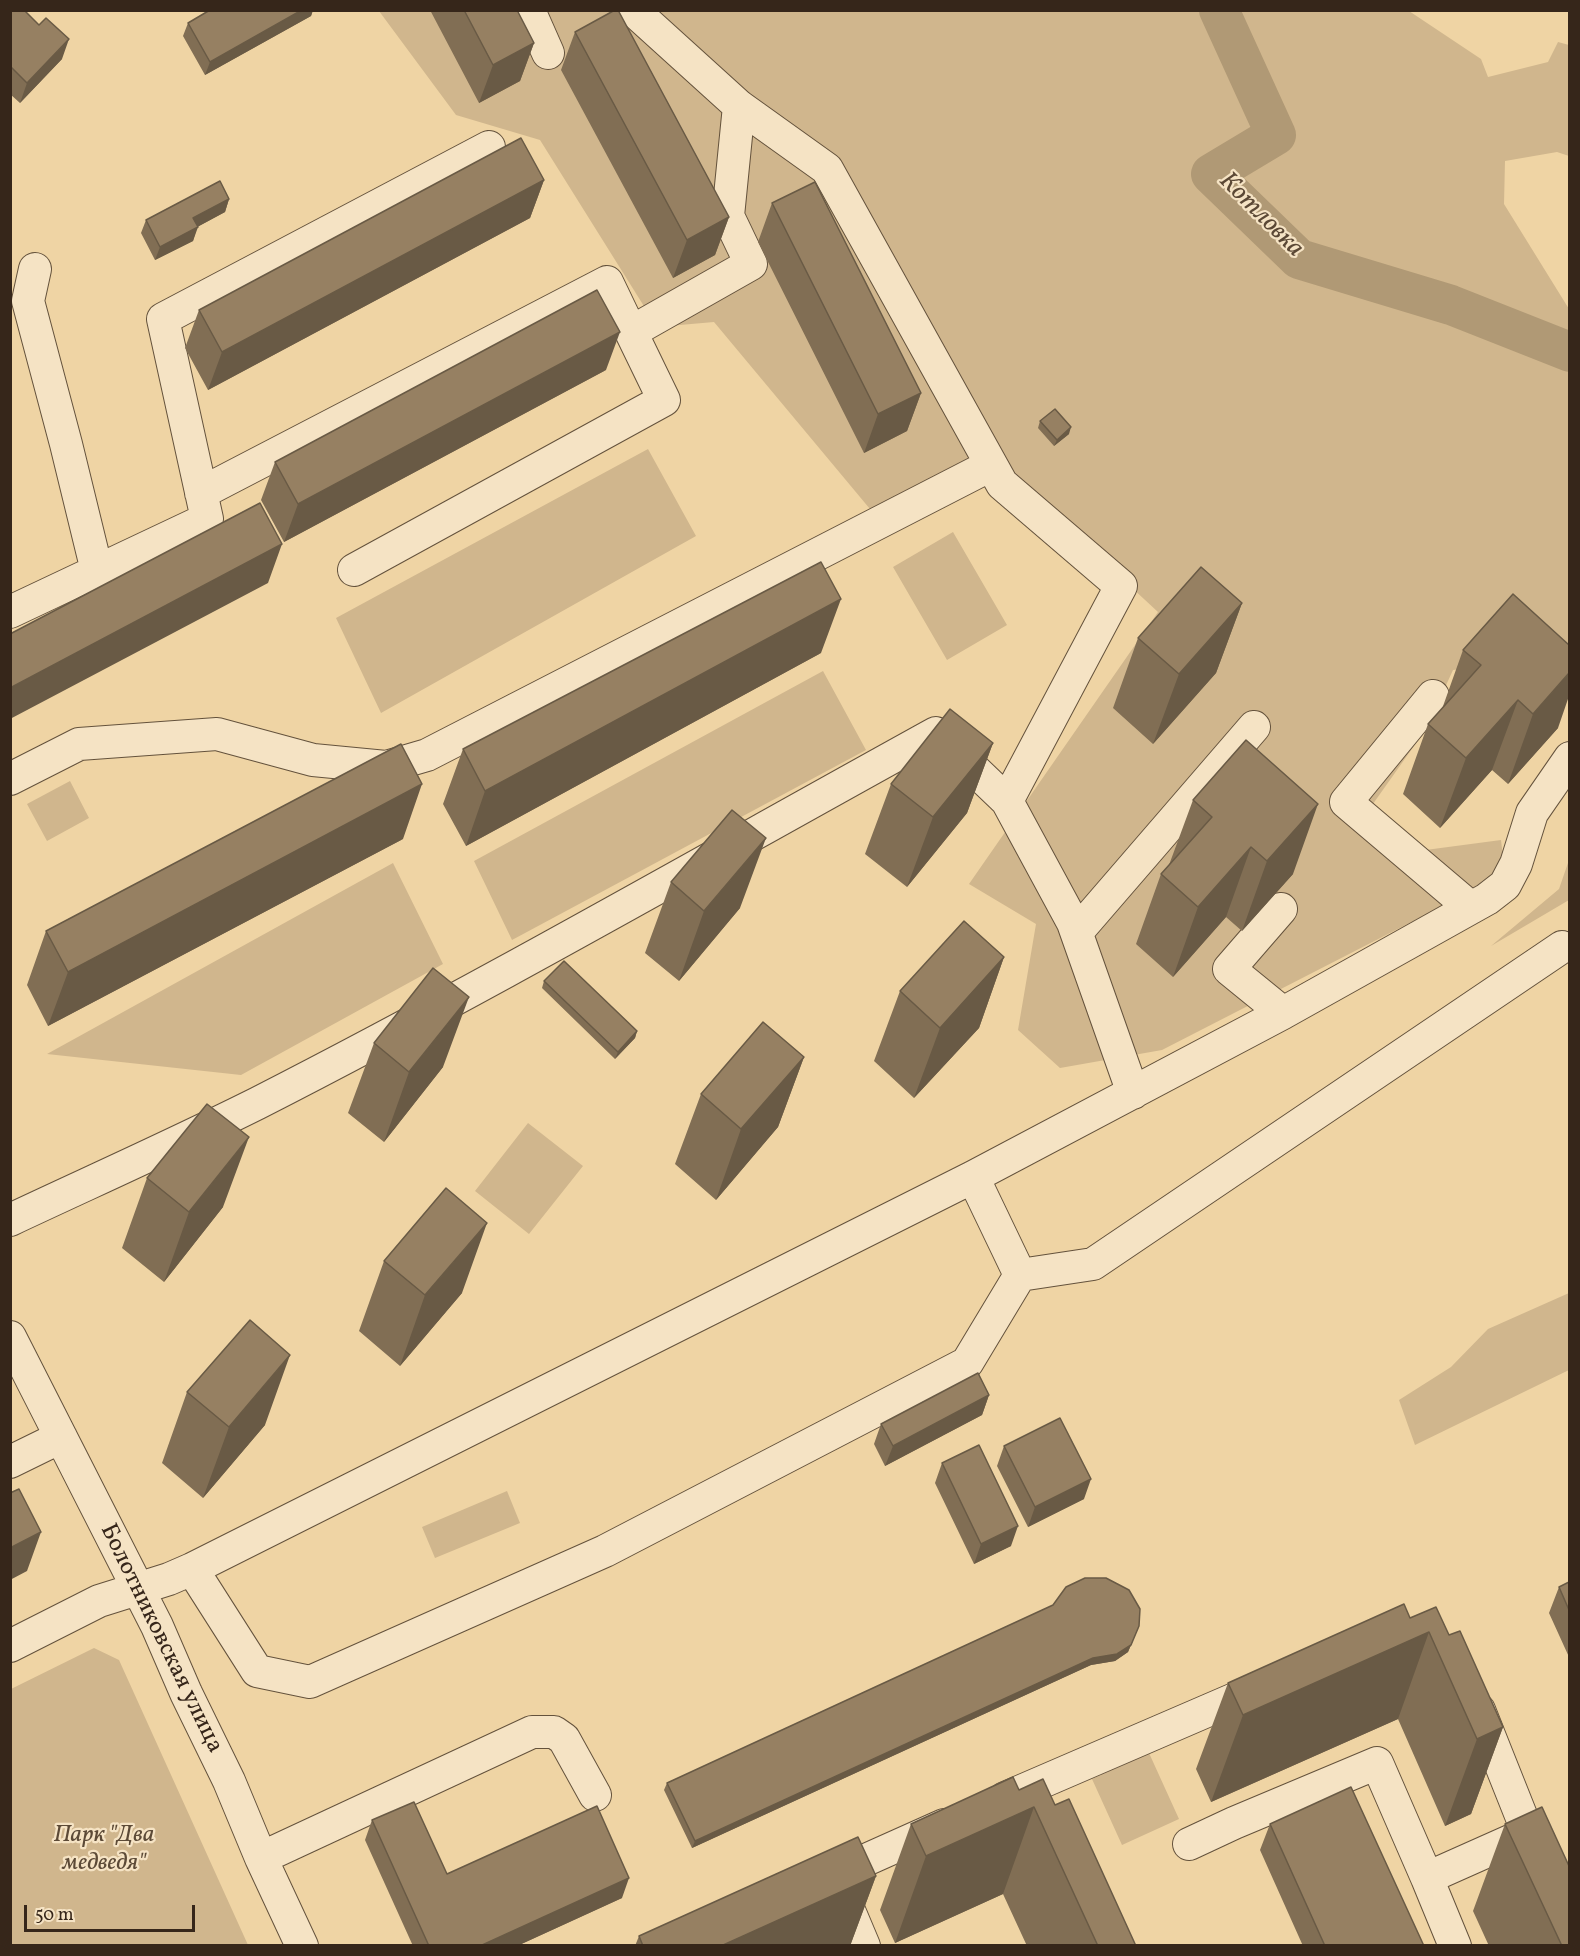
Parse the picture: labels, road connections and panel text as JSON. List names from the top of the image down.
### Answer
{
  "streets": {
    "street": ["Болотниковская улица"]
  },
  "water": ["Котловка"],
  "parks": ["Парк \"Два медведя\""],
  "scale_bar": "50 m"
}
